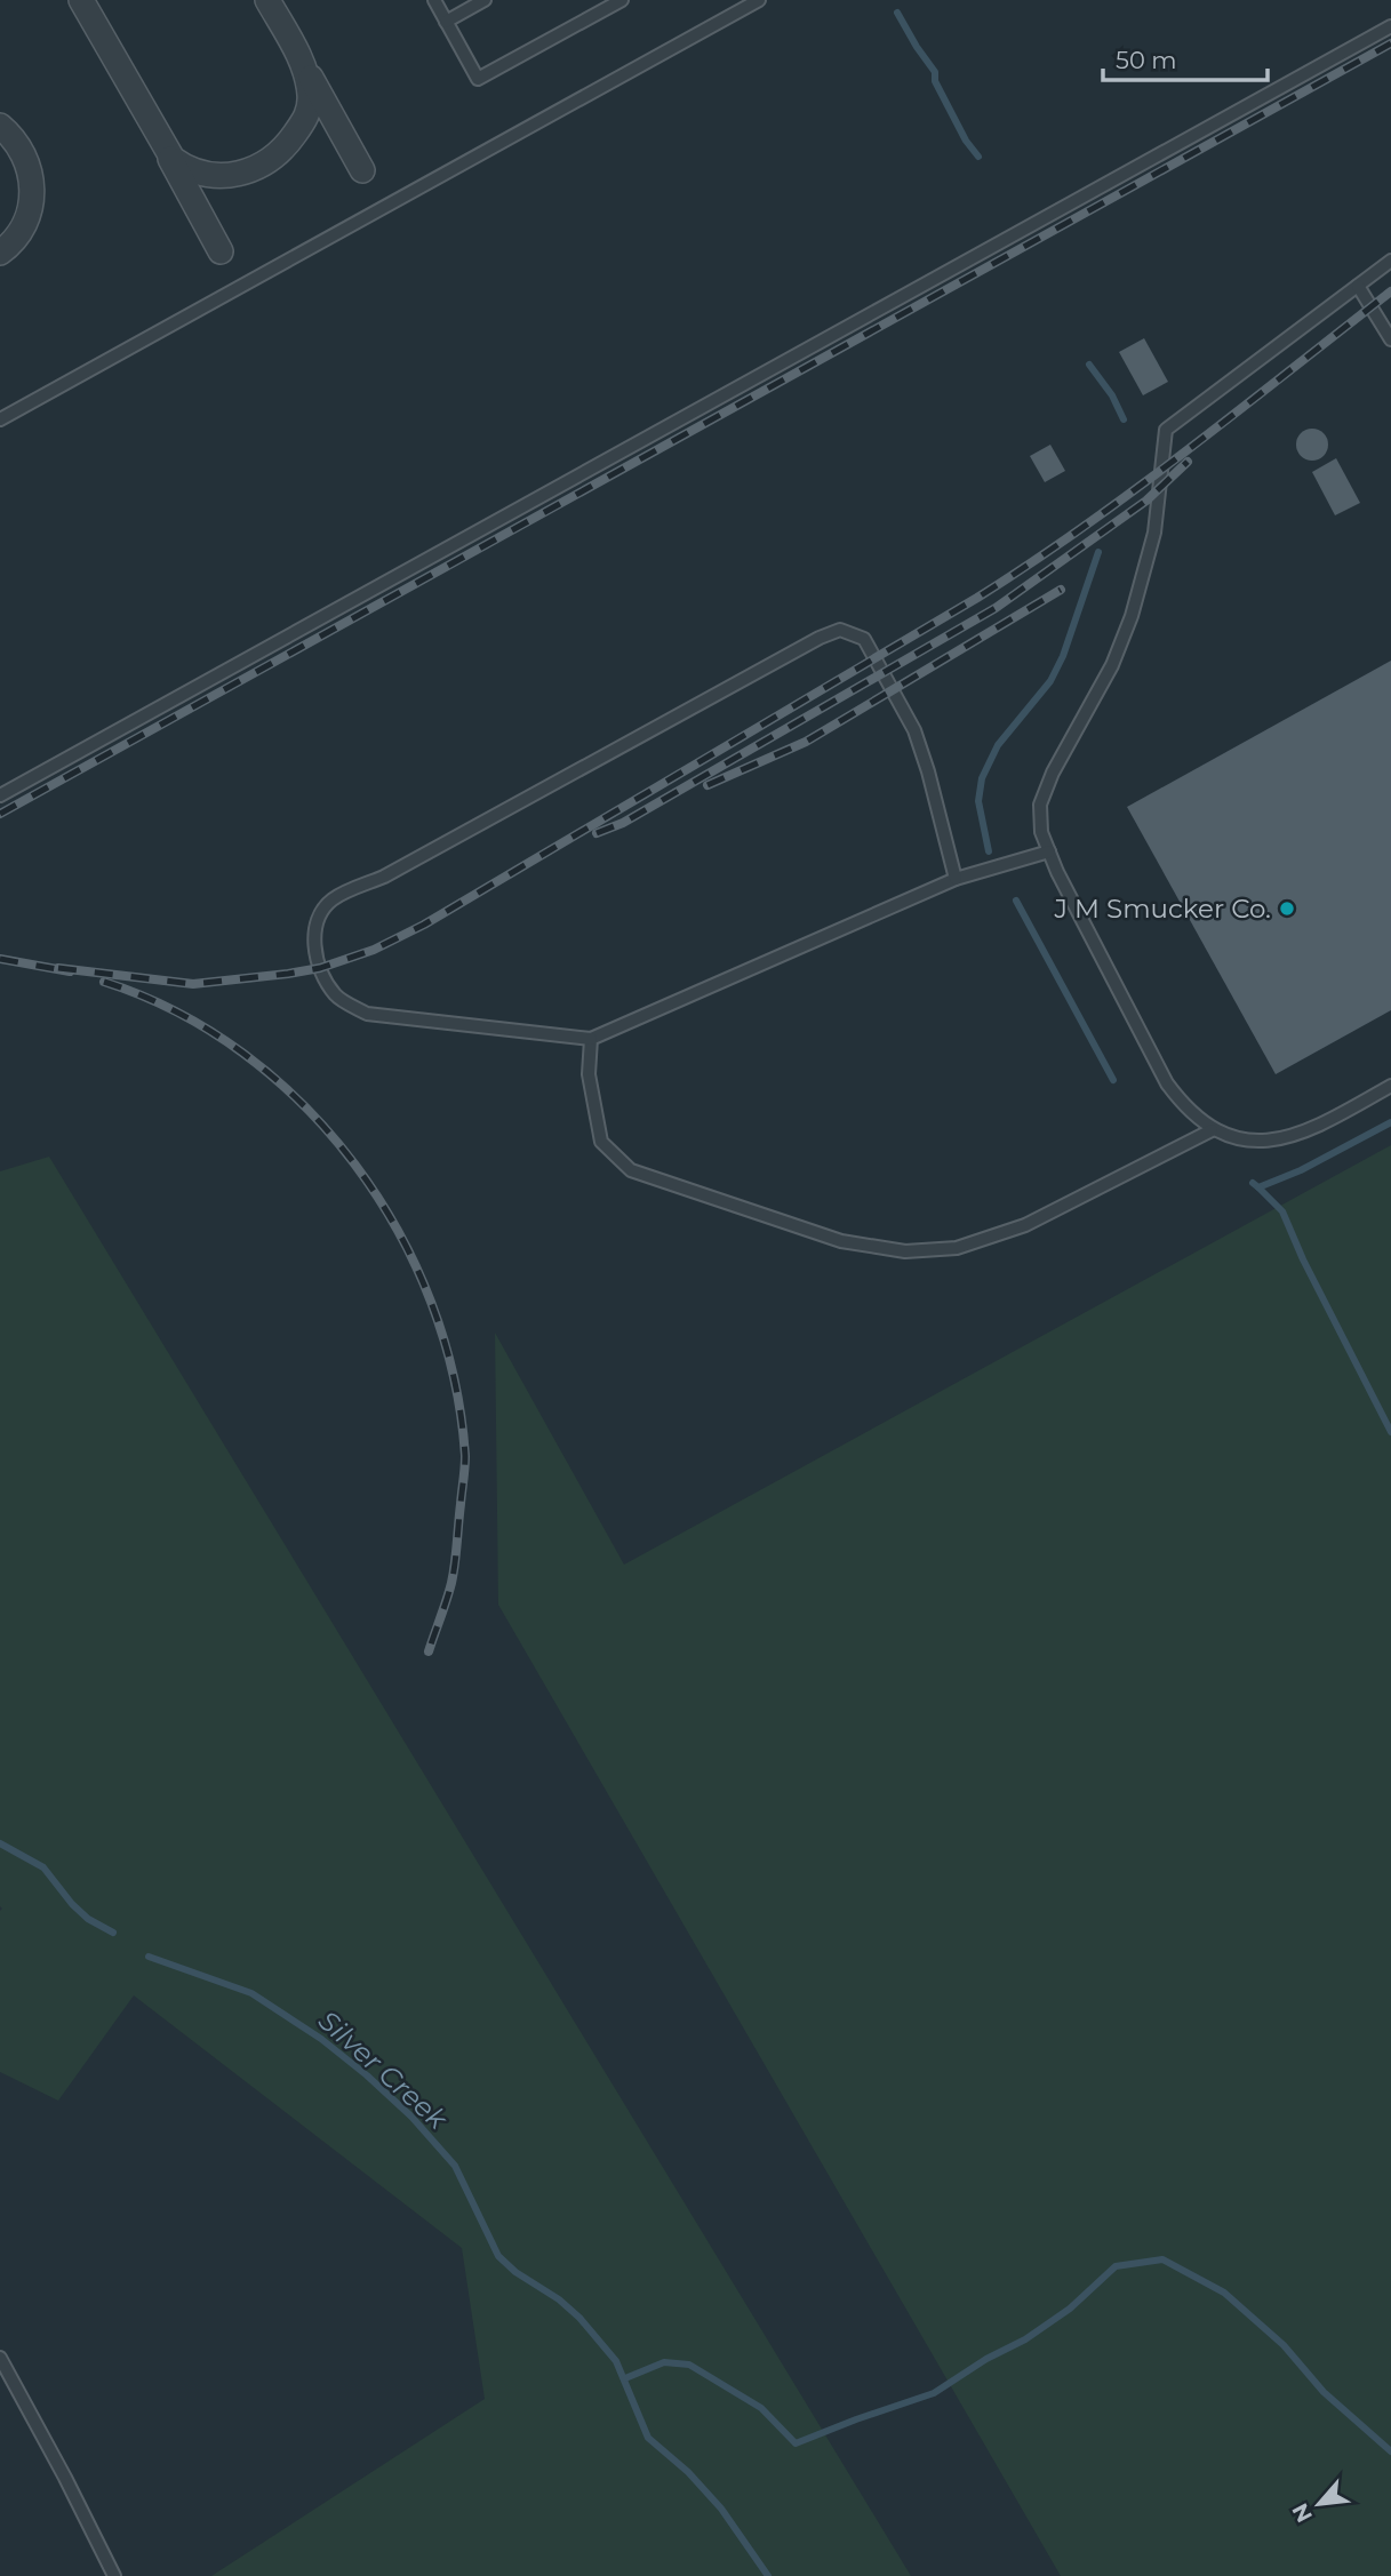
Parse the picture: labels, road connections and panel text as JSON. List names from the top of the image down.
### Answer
{
  "water": ["Silver Creek"],
  "places": ["J M Smucker Co."],
  "scale_bar": "50 m",
  "north": "bottom left"
}
